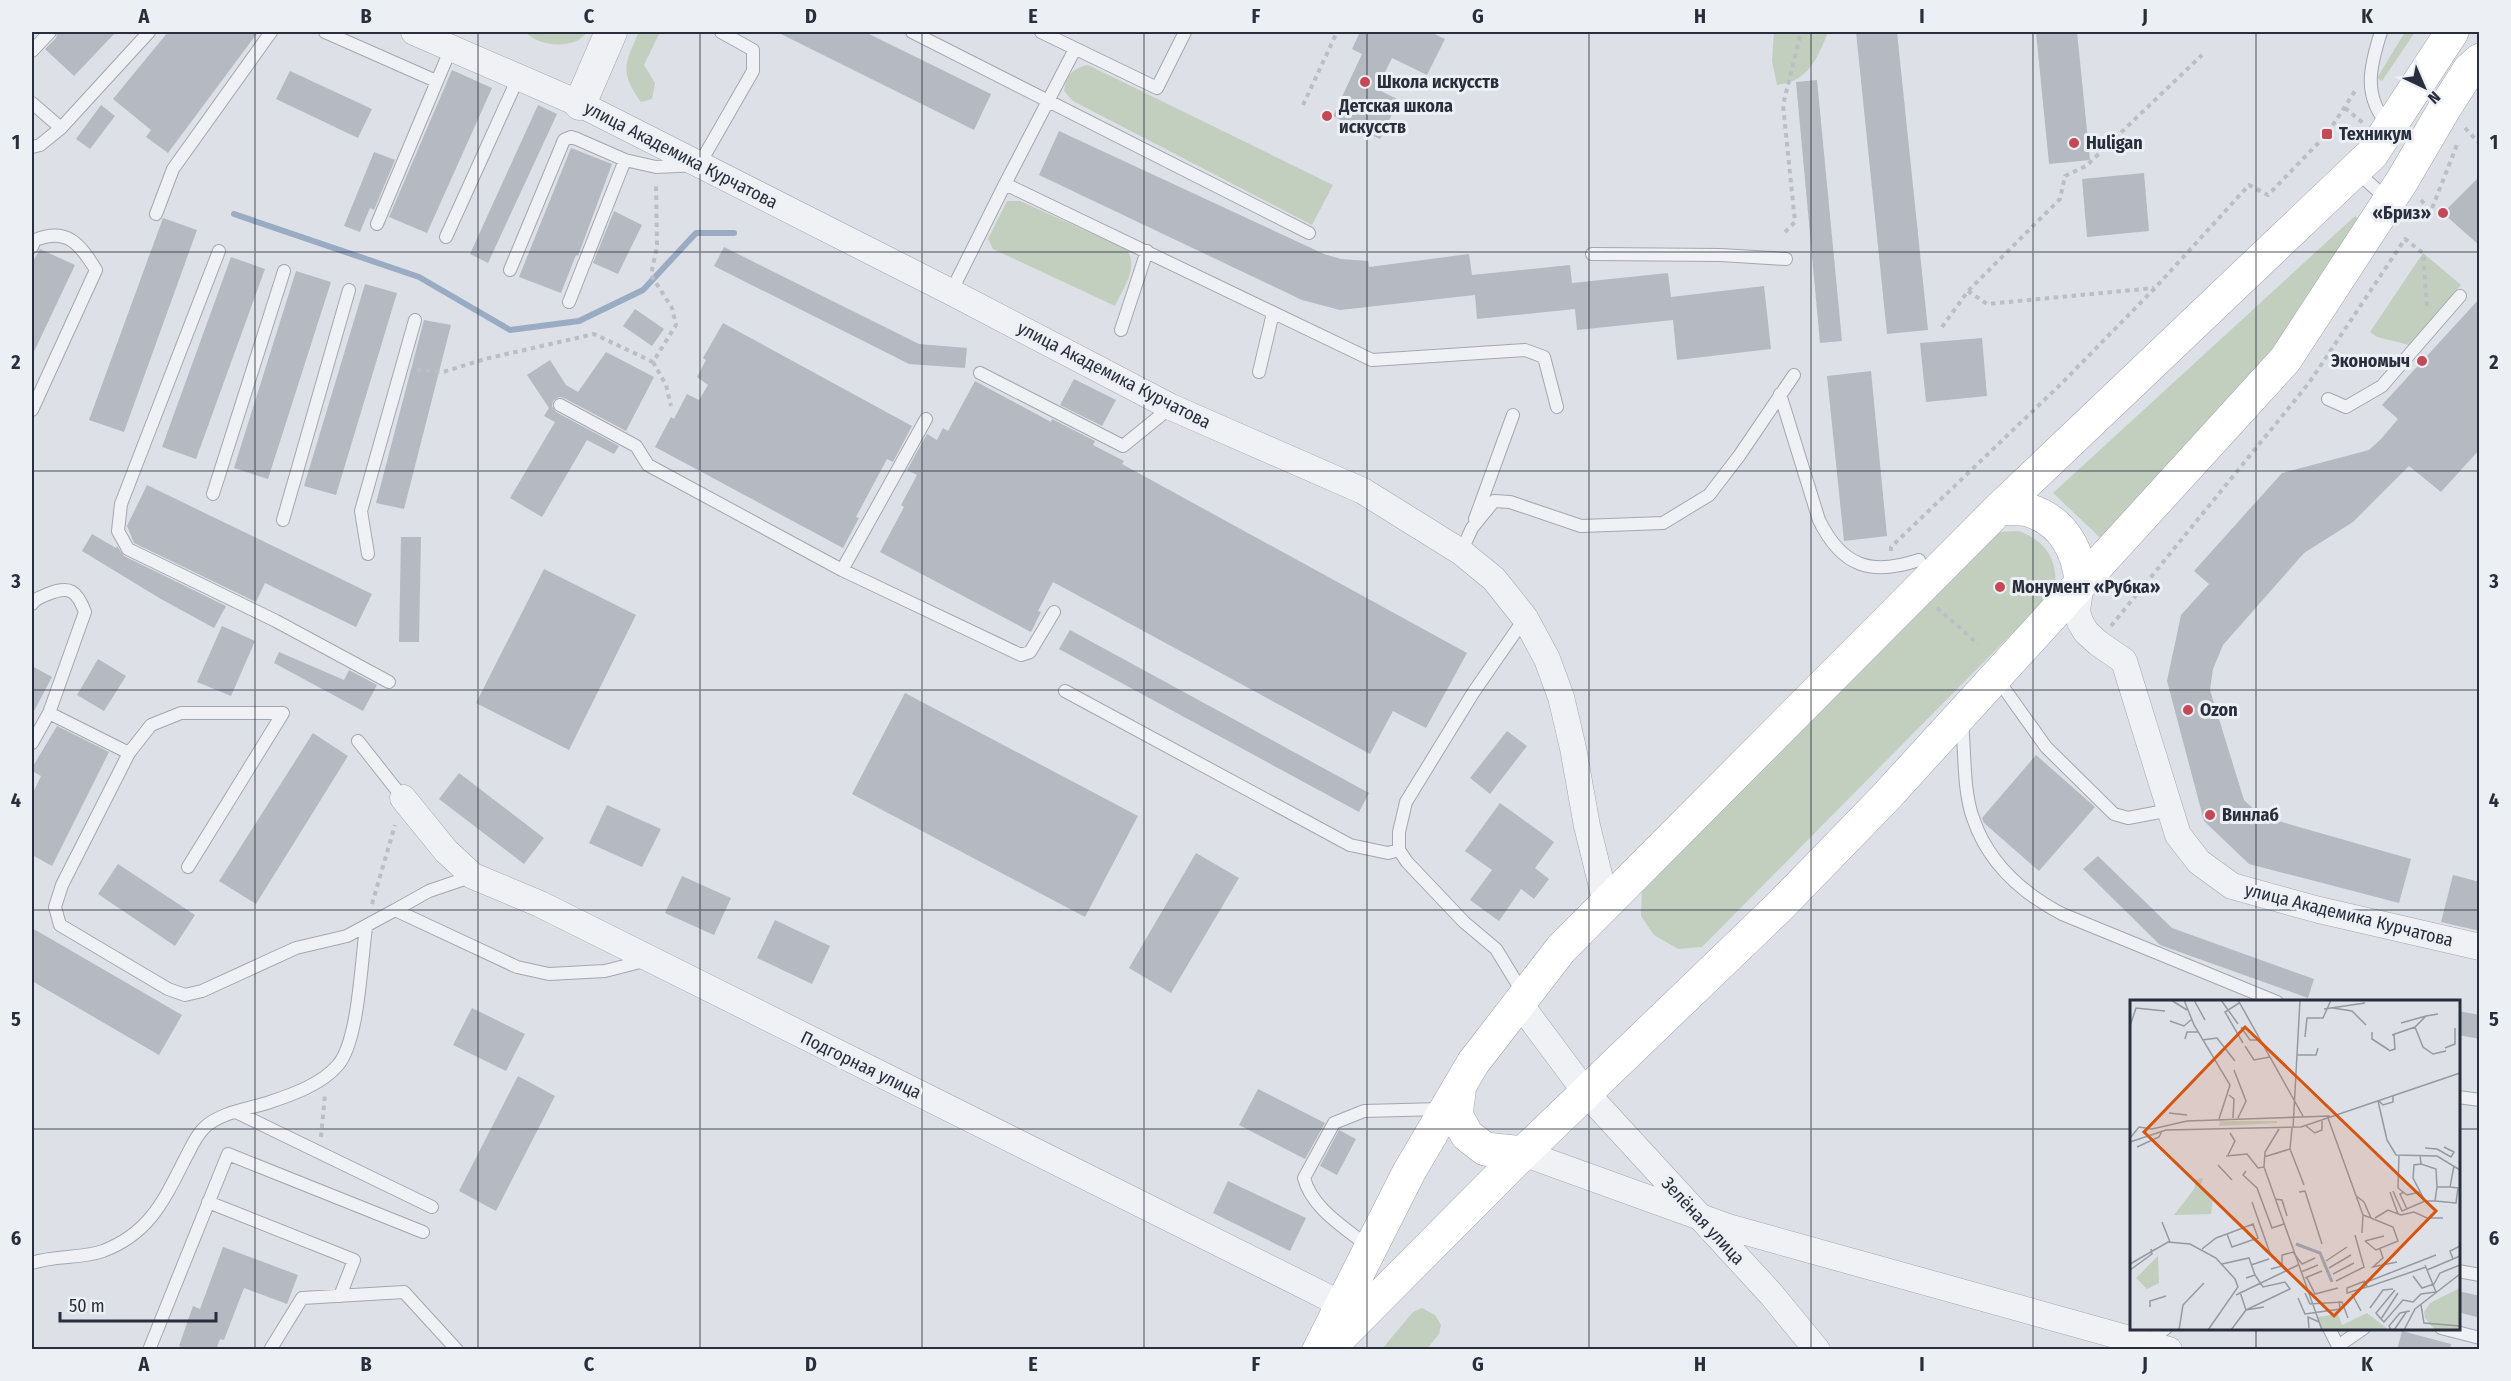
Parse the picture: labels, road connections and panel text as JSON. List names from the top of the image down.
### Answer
{
  "streets": {
    "main road": ["улица Академика Курчатова"],
    "street": ["Подгорная улица", "Зелёная улица"]
  },
  "places": {
    "other": [
      "Школа искусств",
      "Детская школа искусств",
      "Huligan",
      "«Бриз»",
      "Экономыч",
      "Монумент «Рубка»",
      "Ozon",
      "Винлаб"
    ],
    "transit": ["Техникум"]
  },
  "scale_bar": "50 m",
  "north": "bottom right",
  "grid": {
    "columns": [
      "A",
      "B",
      "C",
      "D",
      "E",
      "F",
      "G",
      "H",
      "I",
      "J",
      "K"
    ],
    "rows": [
      "1",
      "2",
      "3",
      "4",
      "5",
      "6"
    ]
  }
}
